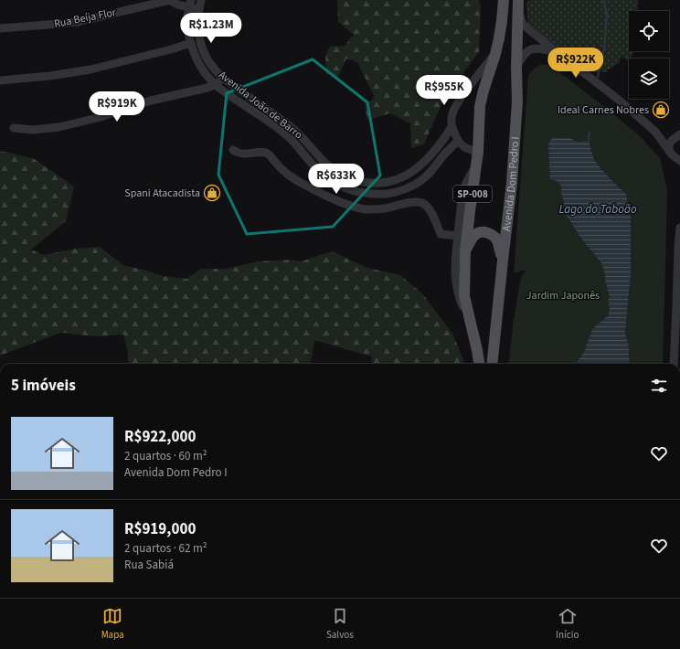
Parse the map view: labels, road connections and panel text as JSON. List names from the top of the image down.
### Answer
{
  "streets": {
    "main road": ["Avenida Dom Pedro I", "SP-008"],
    "street": ["Rua Beíja Flor", "Avenida João de Barro"]
  },
  "crossings": [
    ["Rua Beíja Flor", "Avenida João de Barro"]
  ],
  "water": ["Lago do Taboão"],
  "parks": ["Jardim Japonês"],
  "places": {
    "shop": ["Ideal Carnes Nobres", "Spani Atacadista"]
  },
  "page": {
    "price": [
      "R$1.23M",
      "R$922K",
      "R$955K",
      "R$919K",
      "R$633K"
    ],
    "heading": "5 imóveis",
    "list": [
      {
        "name": "R$922,000",
        "note": "2 quartos · 60 m² · Avenida Dom Pedro I"
      },
      {
        "name": "R$919,000",
        "note": "2 quartos · 62 m² · Rua Sabiá"
      }
    ],
    "tabs": ["Mapa", "Salvos", "Início"]
  }
}
